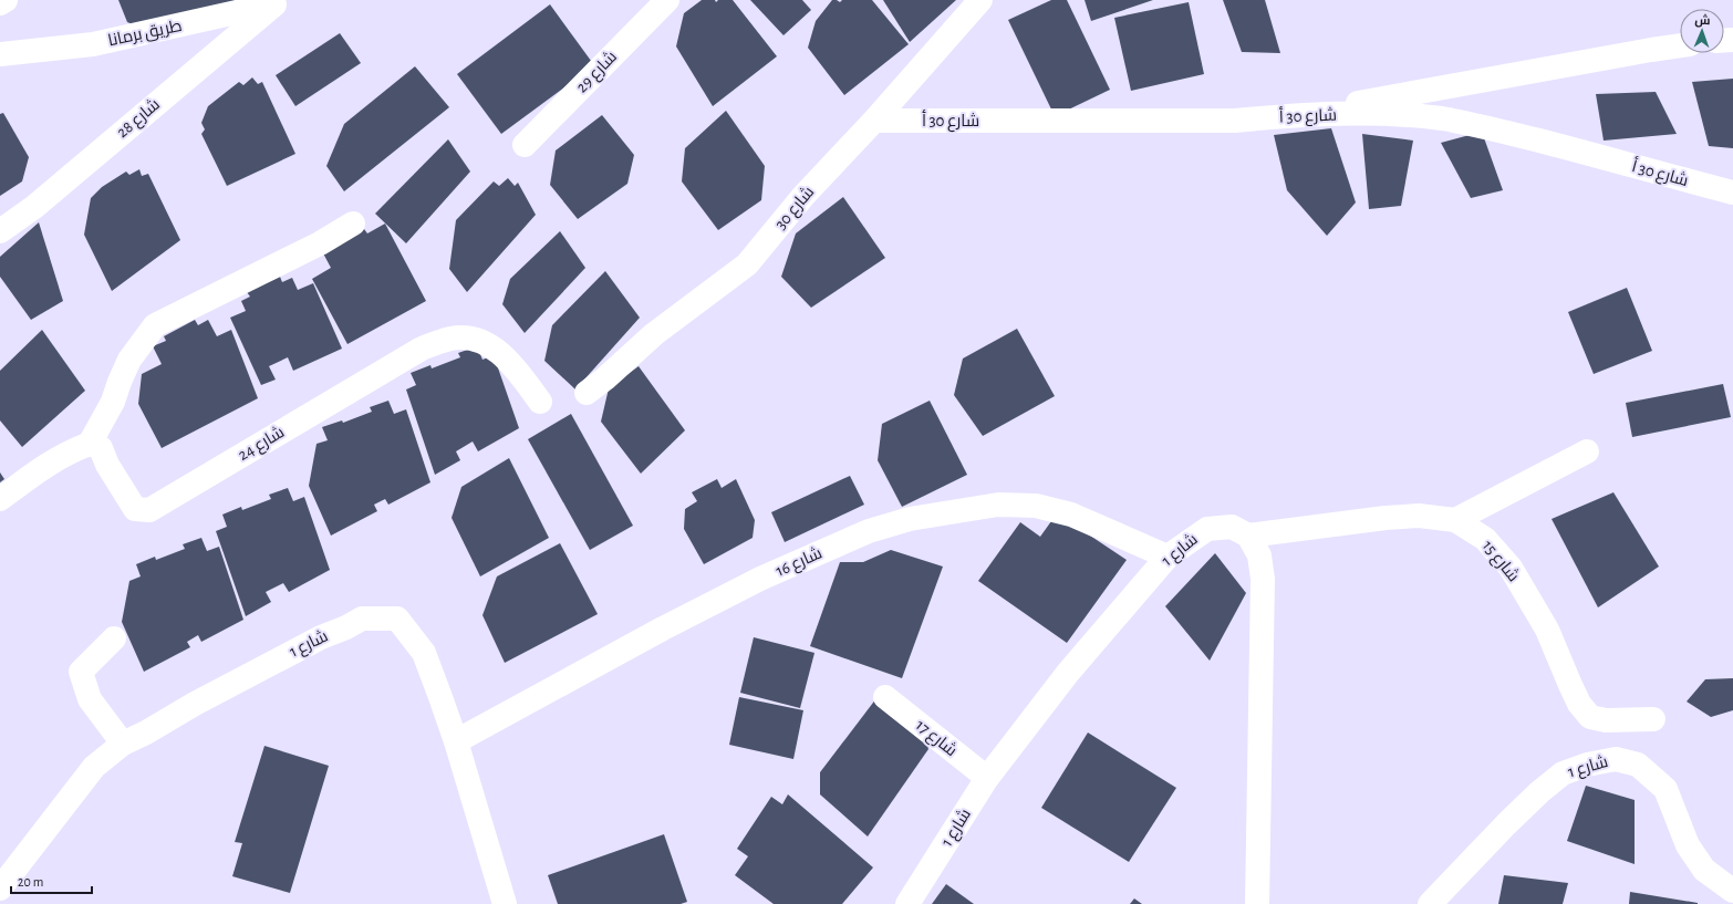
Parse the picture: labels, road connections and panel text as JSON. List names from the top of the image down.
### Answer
{
  "streets": {
    "street": [
      "طريق برمانا",
      "شارع 29",
      "شارع 30 أ",
      "شارع 28",
      "شارع 30",
      "شارع 24",
      "شارع 1",
      "شارع 15",
      "شارع 16",
      "شارع 17"
    ]
  },
  "crossings": [
    ["طريق برمانا", "شارع 28"],
    ["شارع 30 أ", "شارع 30"],
    ["شارع 1", "شارع 15"],
    ["شارع 1", "شارع 16"],
    ["شارع 1", "شارع 17"]
  ],
  "scale_bar": "20 m",
  "north": "top"
}
